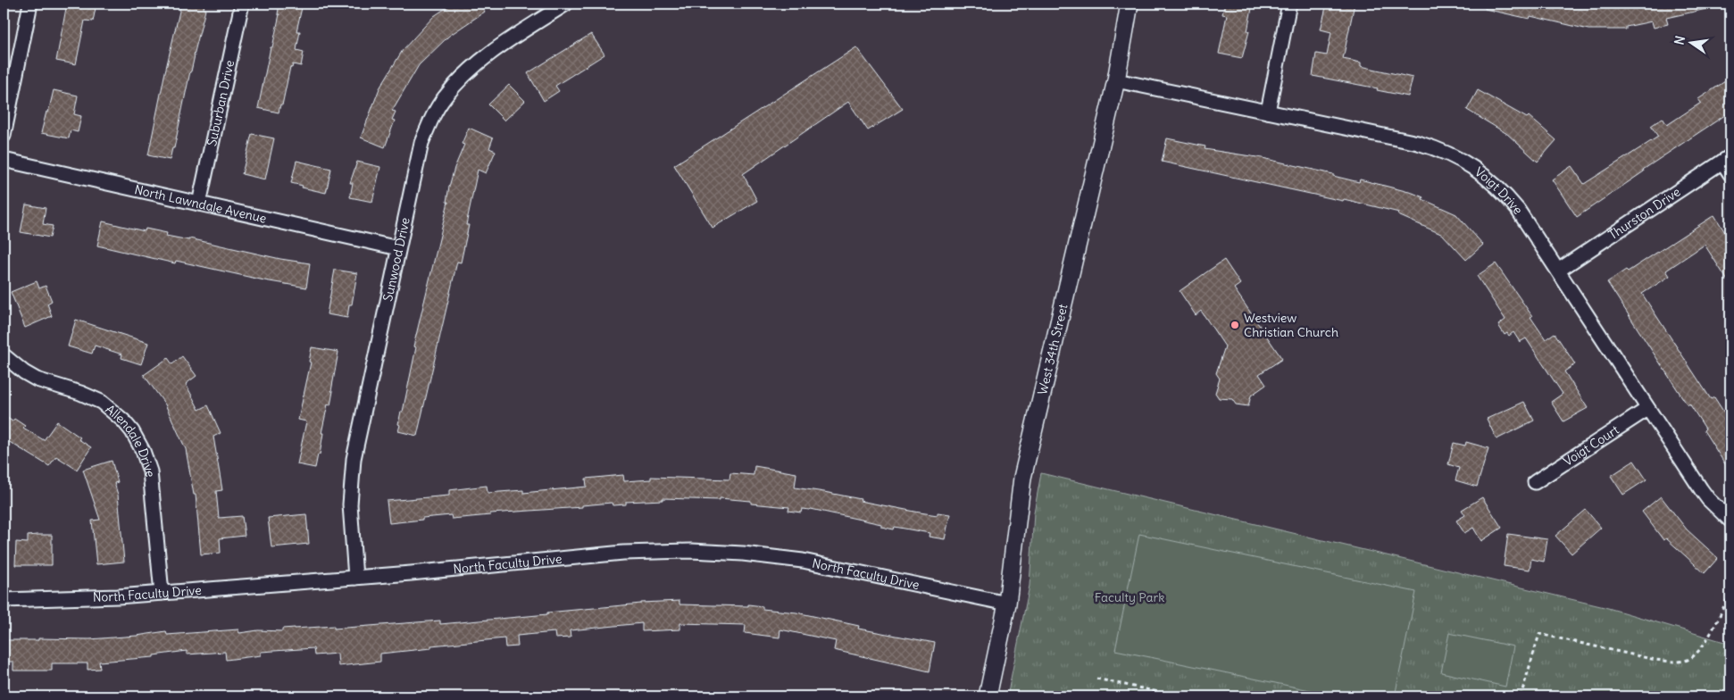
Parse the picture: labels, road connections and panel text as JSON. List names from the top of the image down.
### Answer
{
  "streets": {
    "street": [
      "Suburban Drive",
      "Voigt Drive",
      "North Lawndale Avenue",
      "Thurston Drive",
      "Sunwood Drive",
      "West 34th Street",
      "Allendale Drive",
      "Voigt Court",
      "North Faculty Drive"
    ]
  },
  "crossings": [
    ["Suburban Drive", "North Lawndale Avenue"],
    ["Voigt Drive", "Thurston Drive"],
    ["Voigt Drive", "West 34th Street"],
    ["Voigt Drive", "Voigt Court"],
    ["North Lawndale Avenue", "Sunwood Drive"],
    ["Sunwood Drive", "North Faculty Drive"],
    ["West 34th Street", "North Faculty Drive"],
    ["Allendale Drive", "North Faculty Drive"]
  ],
  "parks": ["Faculty Park"],
  "places": ["Westview Christian Church"],
  "north": "left"
}
